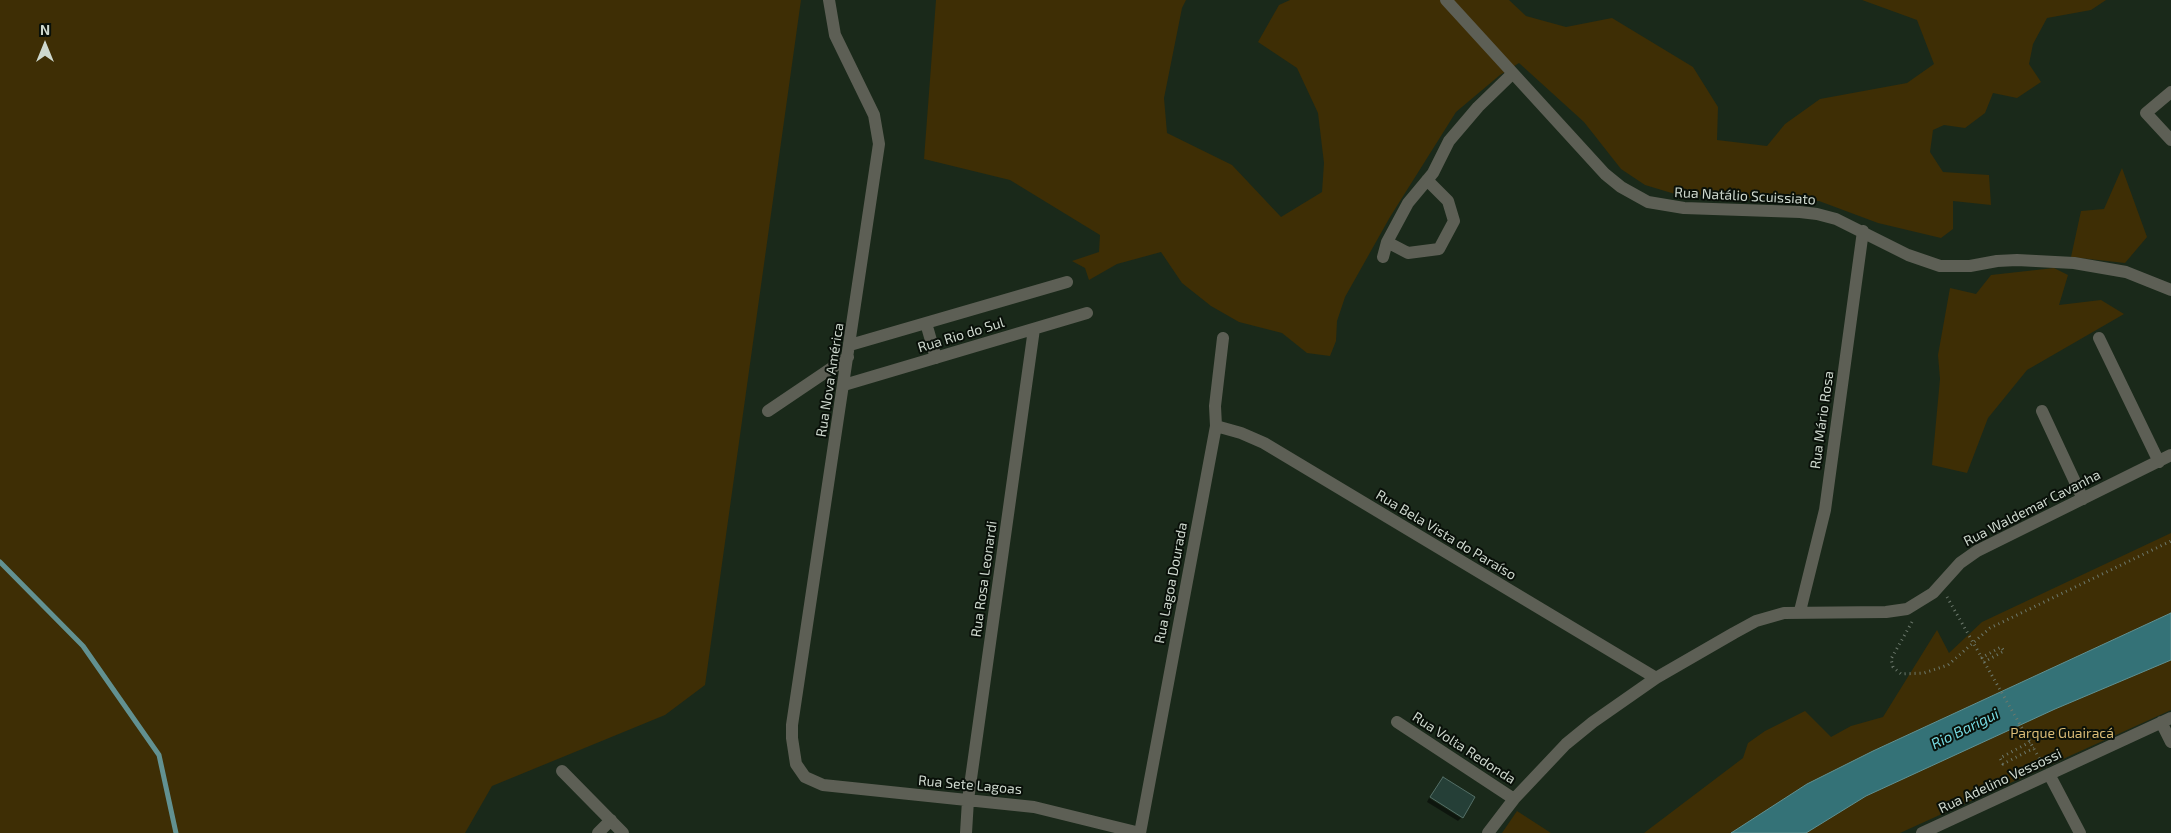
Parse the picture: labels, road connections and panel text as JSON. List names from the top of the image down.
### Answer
{
  "streets": {
    "street": [
      "Rua Natálio Scuissiato",
      "Rua Rio do Sul",
      "Rua Nova América",
      "Rua Mário Rosa",
      "Rua Waldemar Cavanha",
      "Rua Bela Vista do Paraíso",
      "Rua Rosa Leonardi",
      "Rua Lagoa Dourada",
      "Rua Volta Redonda",
      "Rua Adelino Vessossi",
      "Rua Sete Lagoas"
    ]
  },
  "crossings": [
    ["Rua Natálio Scuissiato", "Rua Mário Rosa"],
    ["Rua Rio do Sul", "Rua Nova América"],
    ["Rua Rio do Sul", "Rua Rosa Leonardi"],
    ["Rua Nova América", "Rua Sete Lagoas"],
    ["Rua Mário Rosa", "Rua Waldemar Cavanha"],
    ["Rua Waldemar Cavanha", "Rua Bela Vista do Paraíso"],
    ["Rua Waldemar Cavanha", "Rua Volta Redonda"],
    ["Rua Bela Vista do Paraíso", "Rua Lagoa Dourada"],
    ["Rua Rosa Leonardi", "Rua Sete Lagoas"],
    ["Rua Lagoa Dourada", "Rua Sete Lagoas"]
  ],
  "water": ["Rio Barigui"],
  "parks": ["Parque Guairacá"],
  "north": "top"
}
